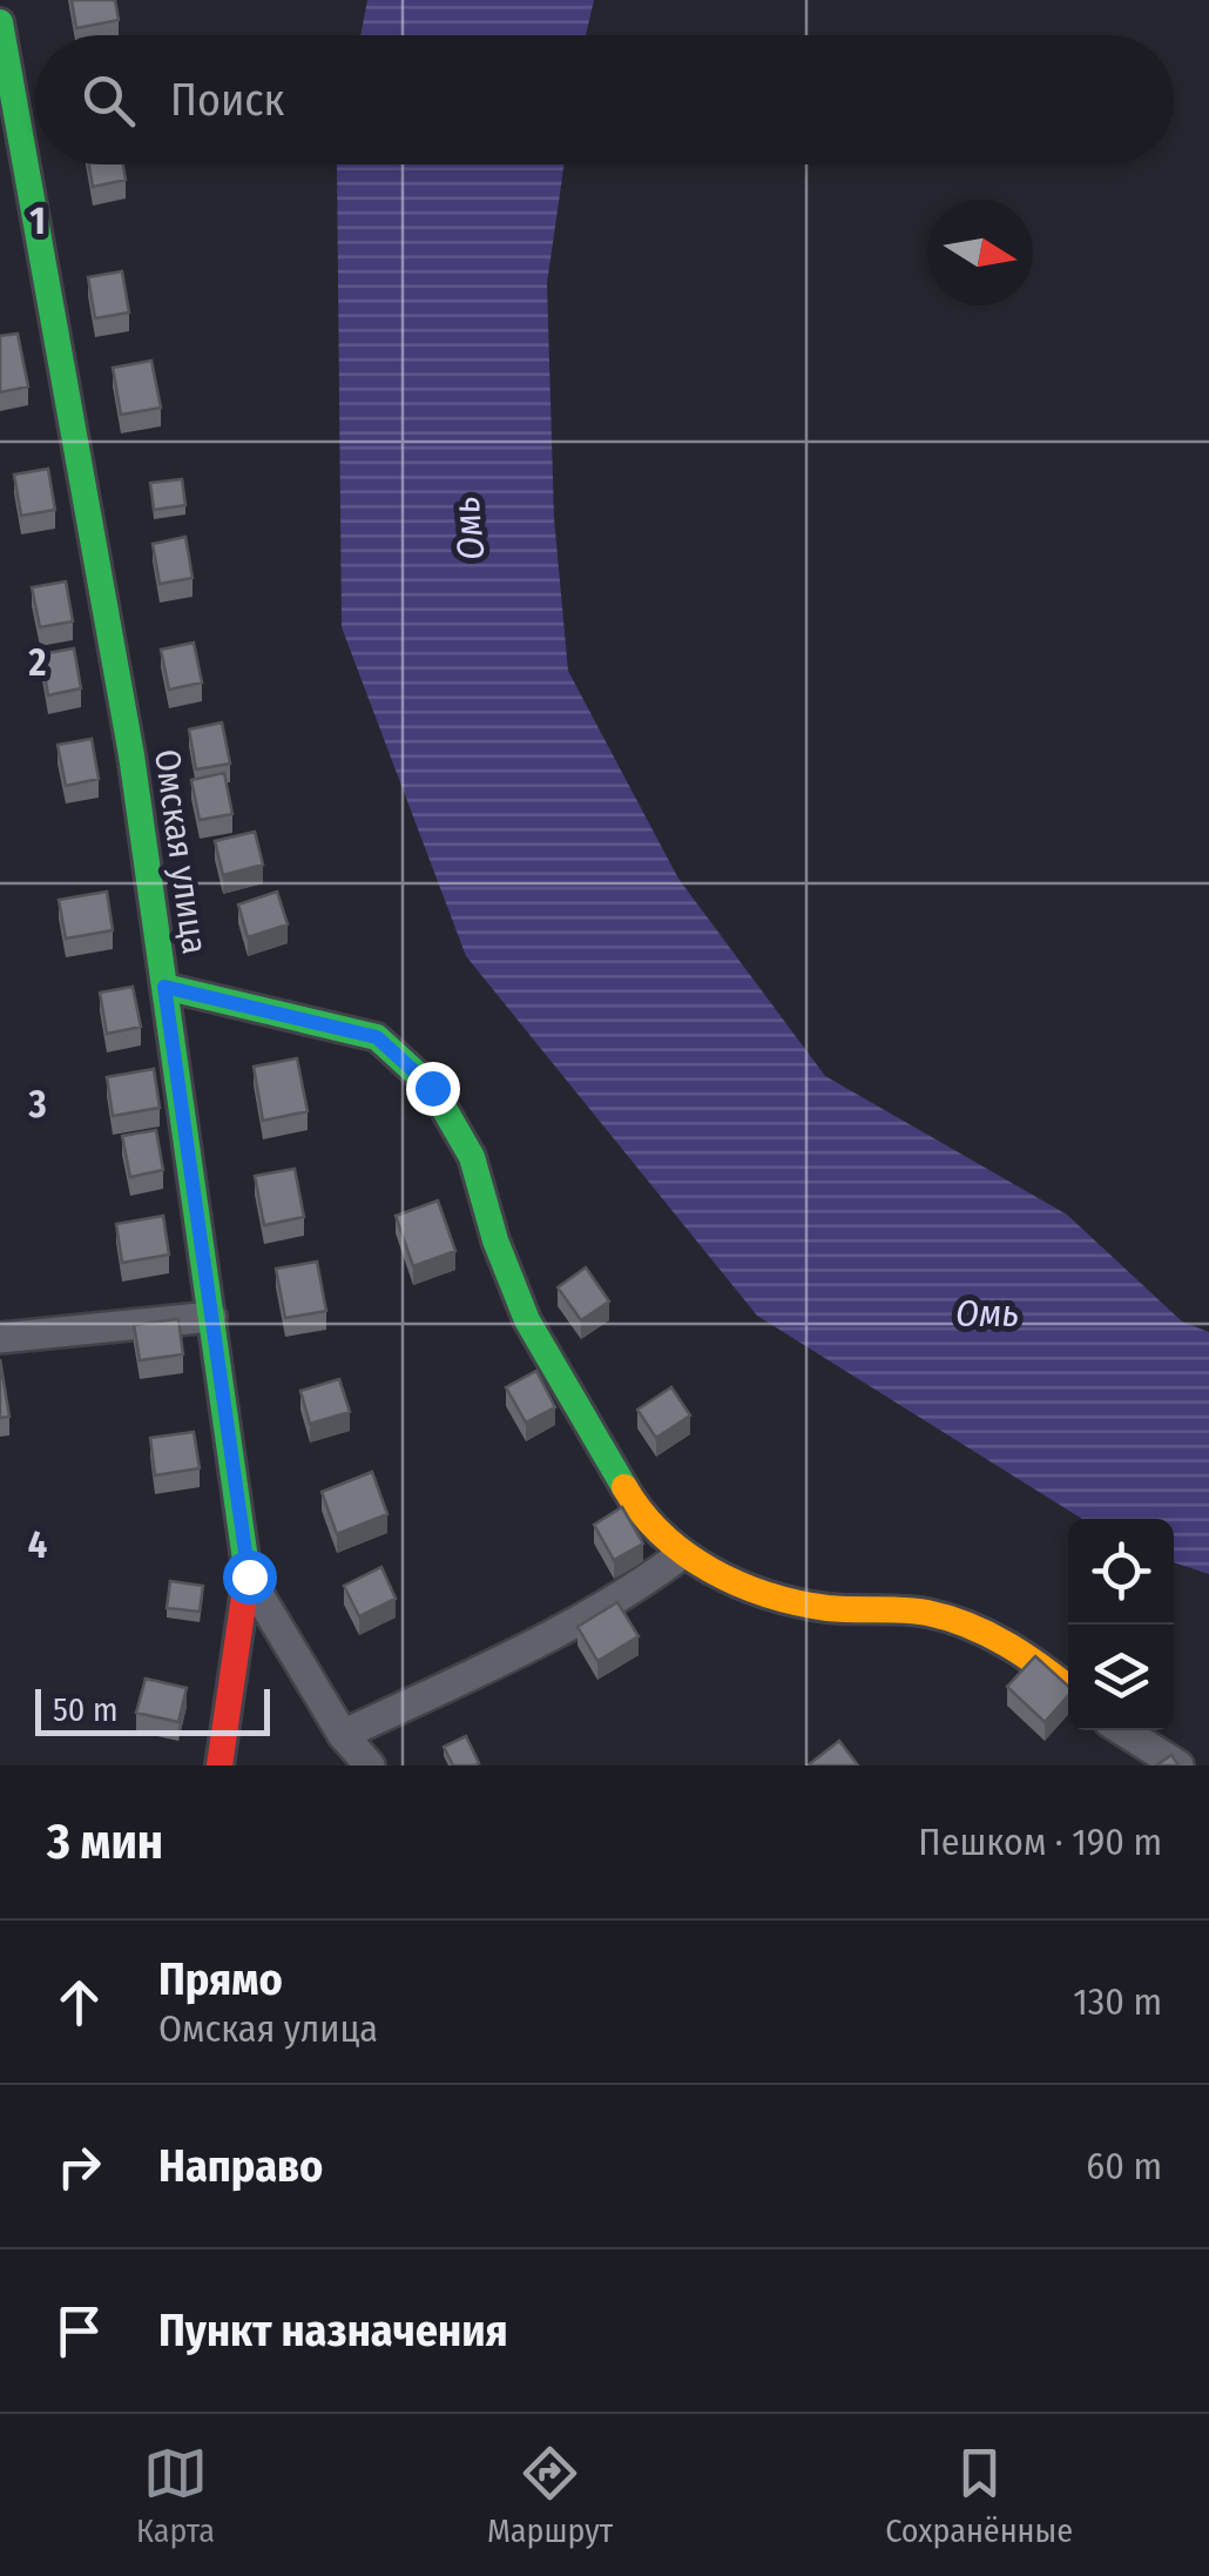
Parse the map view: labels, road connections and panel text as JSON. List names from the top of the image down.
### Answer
{
  "streets": {
    "street": ["Омская улица"]
  },
  "water": ["Омь"],
  "scale_bar": "50 m",
  "north": "right",
  "page": {
    "search": "Поиск",
    "scale": "50 m",
    "heading": ["3 мин", "Пешком · 190 m"],
    "list": [
      ["Прямо", "Омская улица", "130 m"],
      ["Направо", "60 m"],
      "Пункт назначения"
    ],
    "nav": ["Карта", "Маршрут", "Сохранённые"]
  },
  "grid": {
    "rows": [
      "1",
      "2",
      "3",
      "4"
    ]
  }
}
